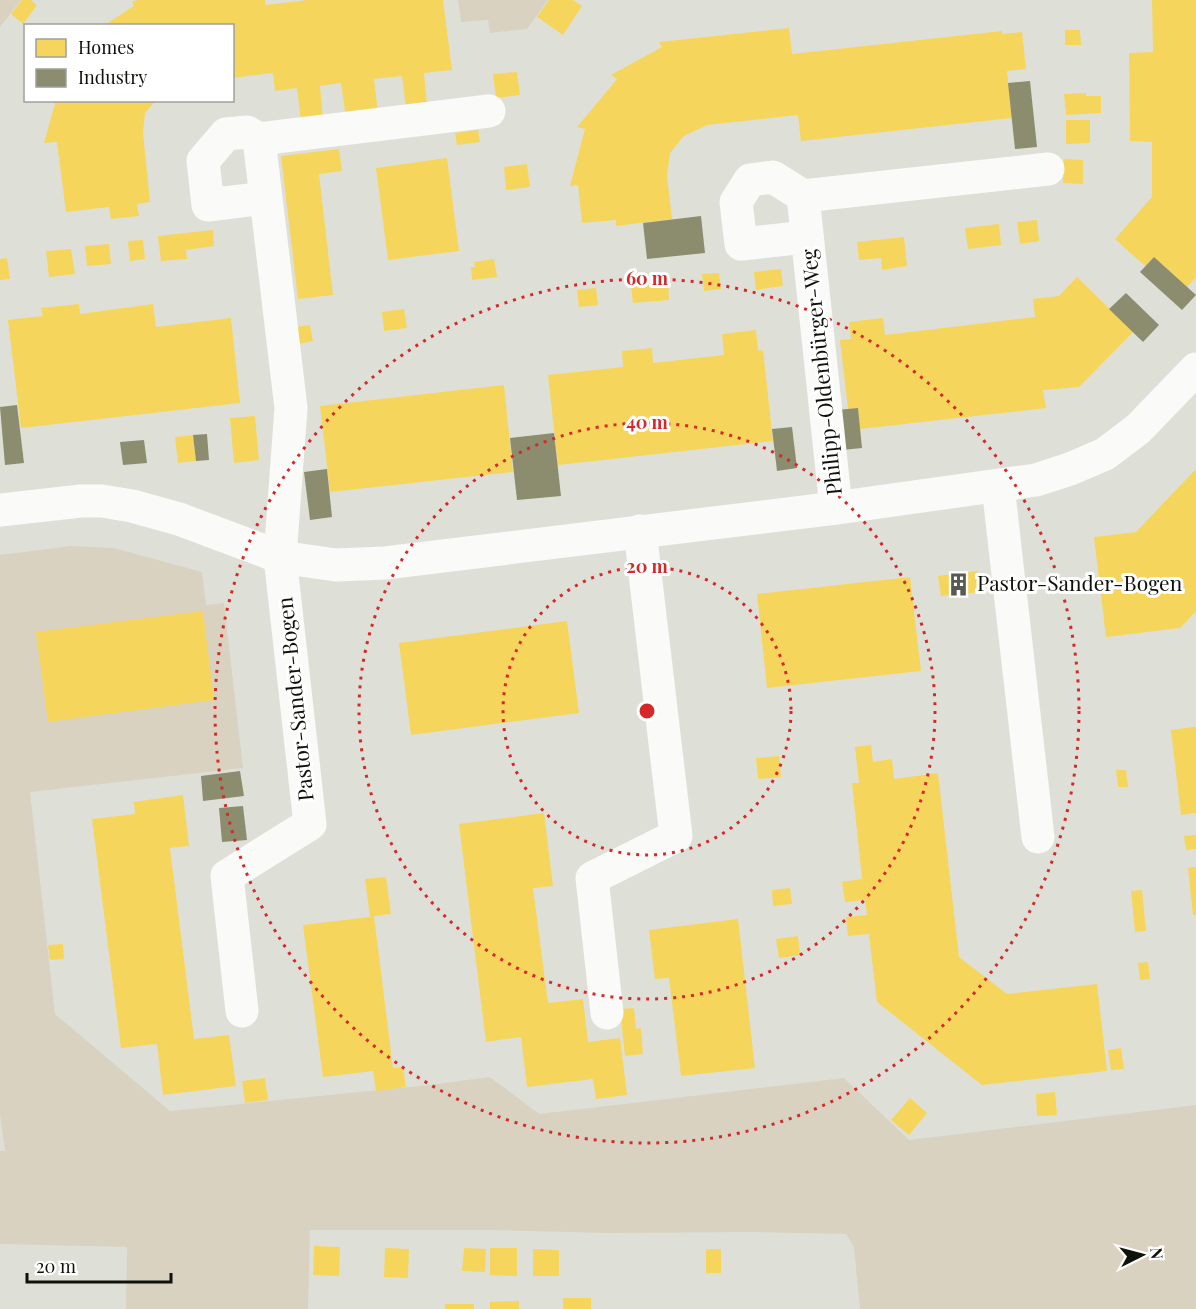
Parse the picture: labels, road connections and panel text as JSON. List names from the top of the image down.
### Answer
{
  "streets": {
    "street": ["Philipp-Oldenbürger-Weg", "Pastor-Sander-Bogen"]
  },
  "places": {
    "building": ["Pastor-Sander-Bogen"]
  },
  "legend": ["Homes", "Industry"],
  "scale_bar": "20 m",
  "north": "right",
  "rings": ["60 m", "40 m", "20 m"]
}
